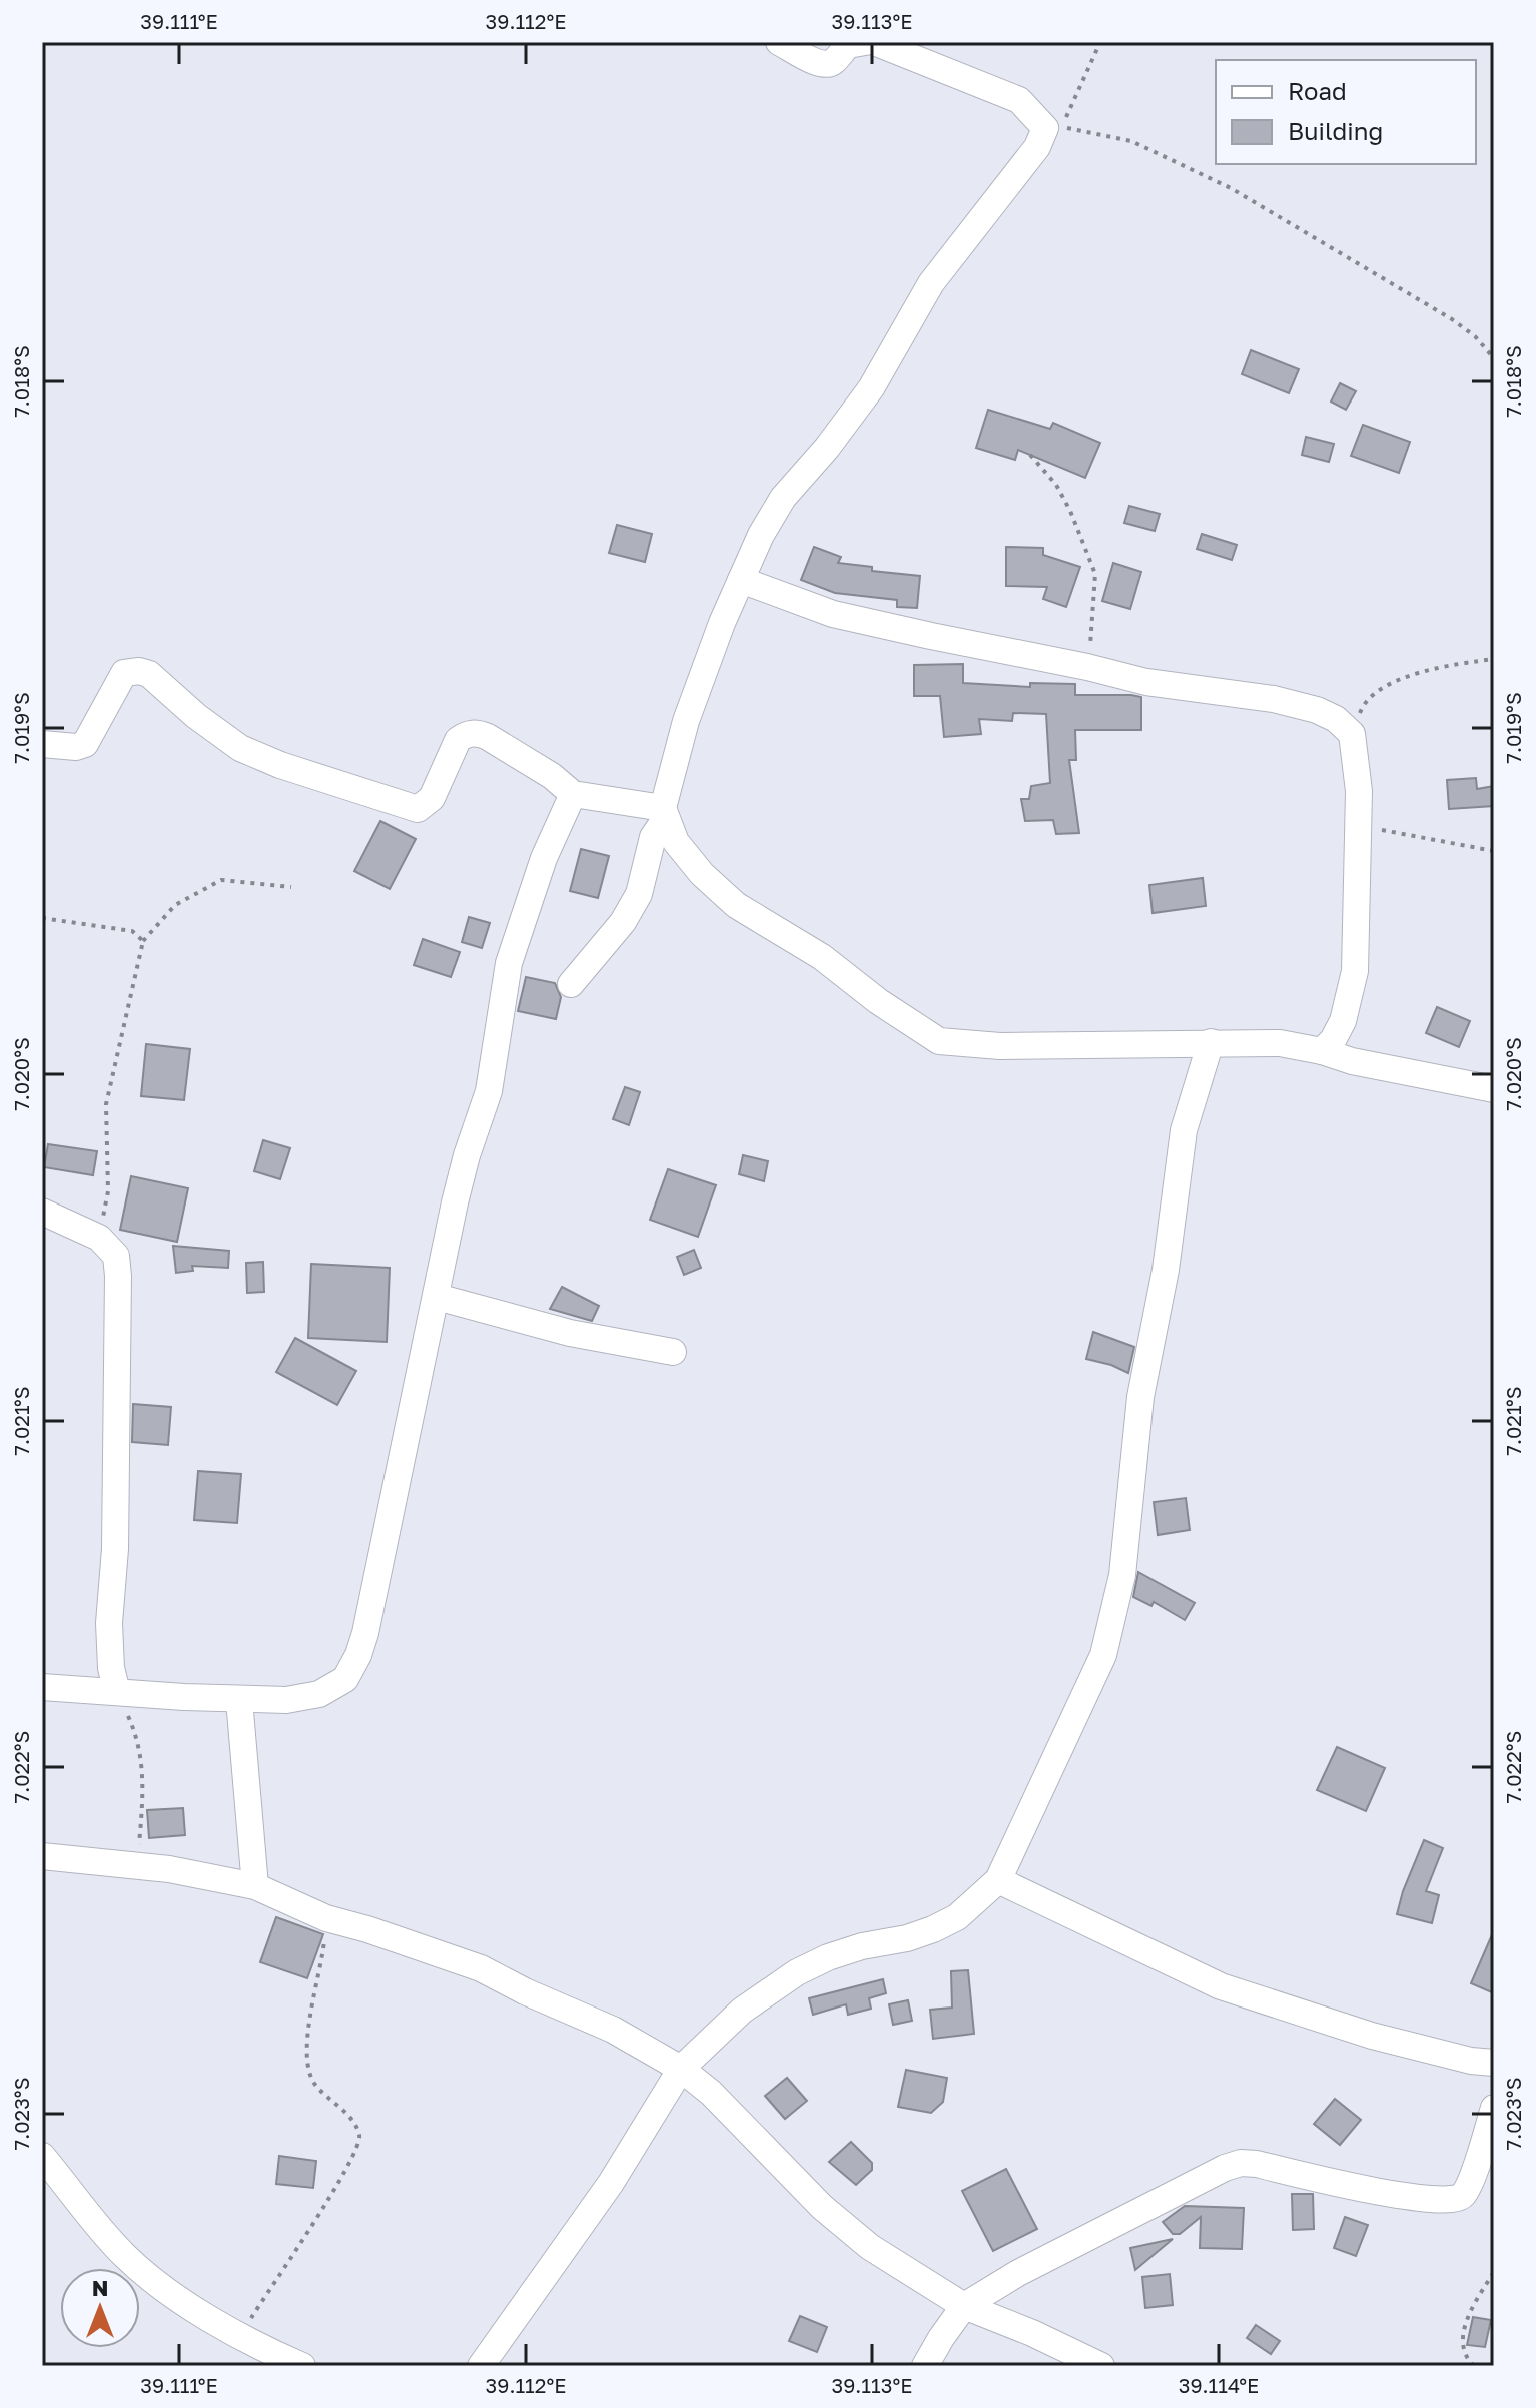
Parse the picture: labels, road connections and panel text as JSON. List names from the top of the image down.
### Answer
{
  "legend": ["Road", "Building"],
  "north": "top",
  "coordinates": [
    "39.111°E",
    "39.112°E",
    "39.113°E",
    "7.018°S",
    "7.019°S",
    "7.020°S",
    "7.021°S",
    "7.022°S",
    "7.023°S",
    "39.114°E"
  ]
}
